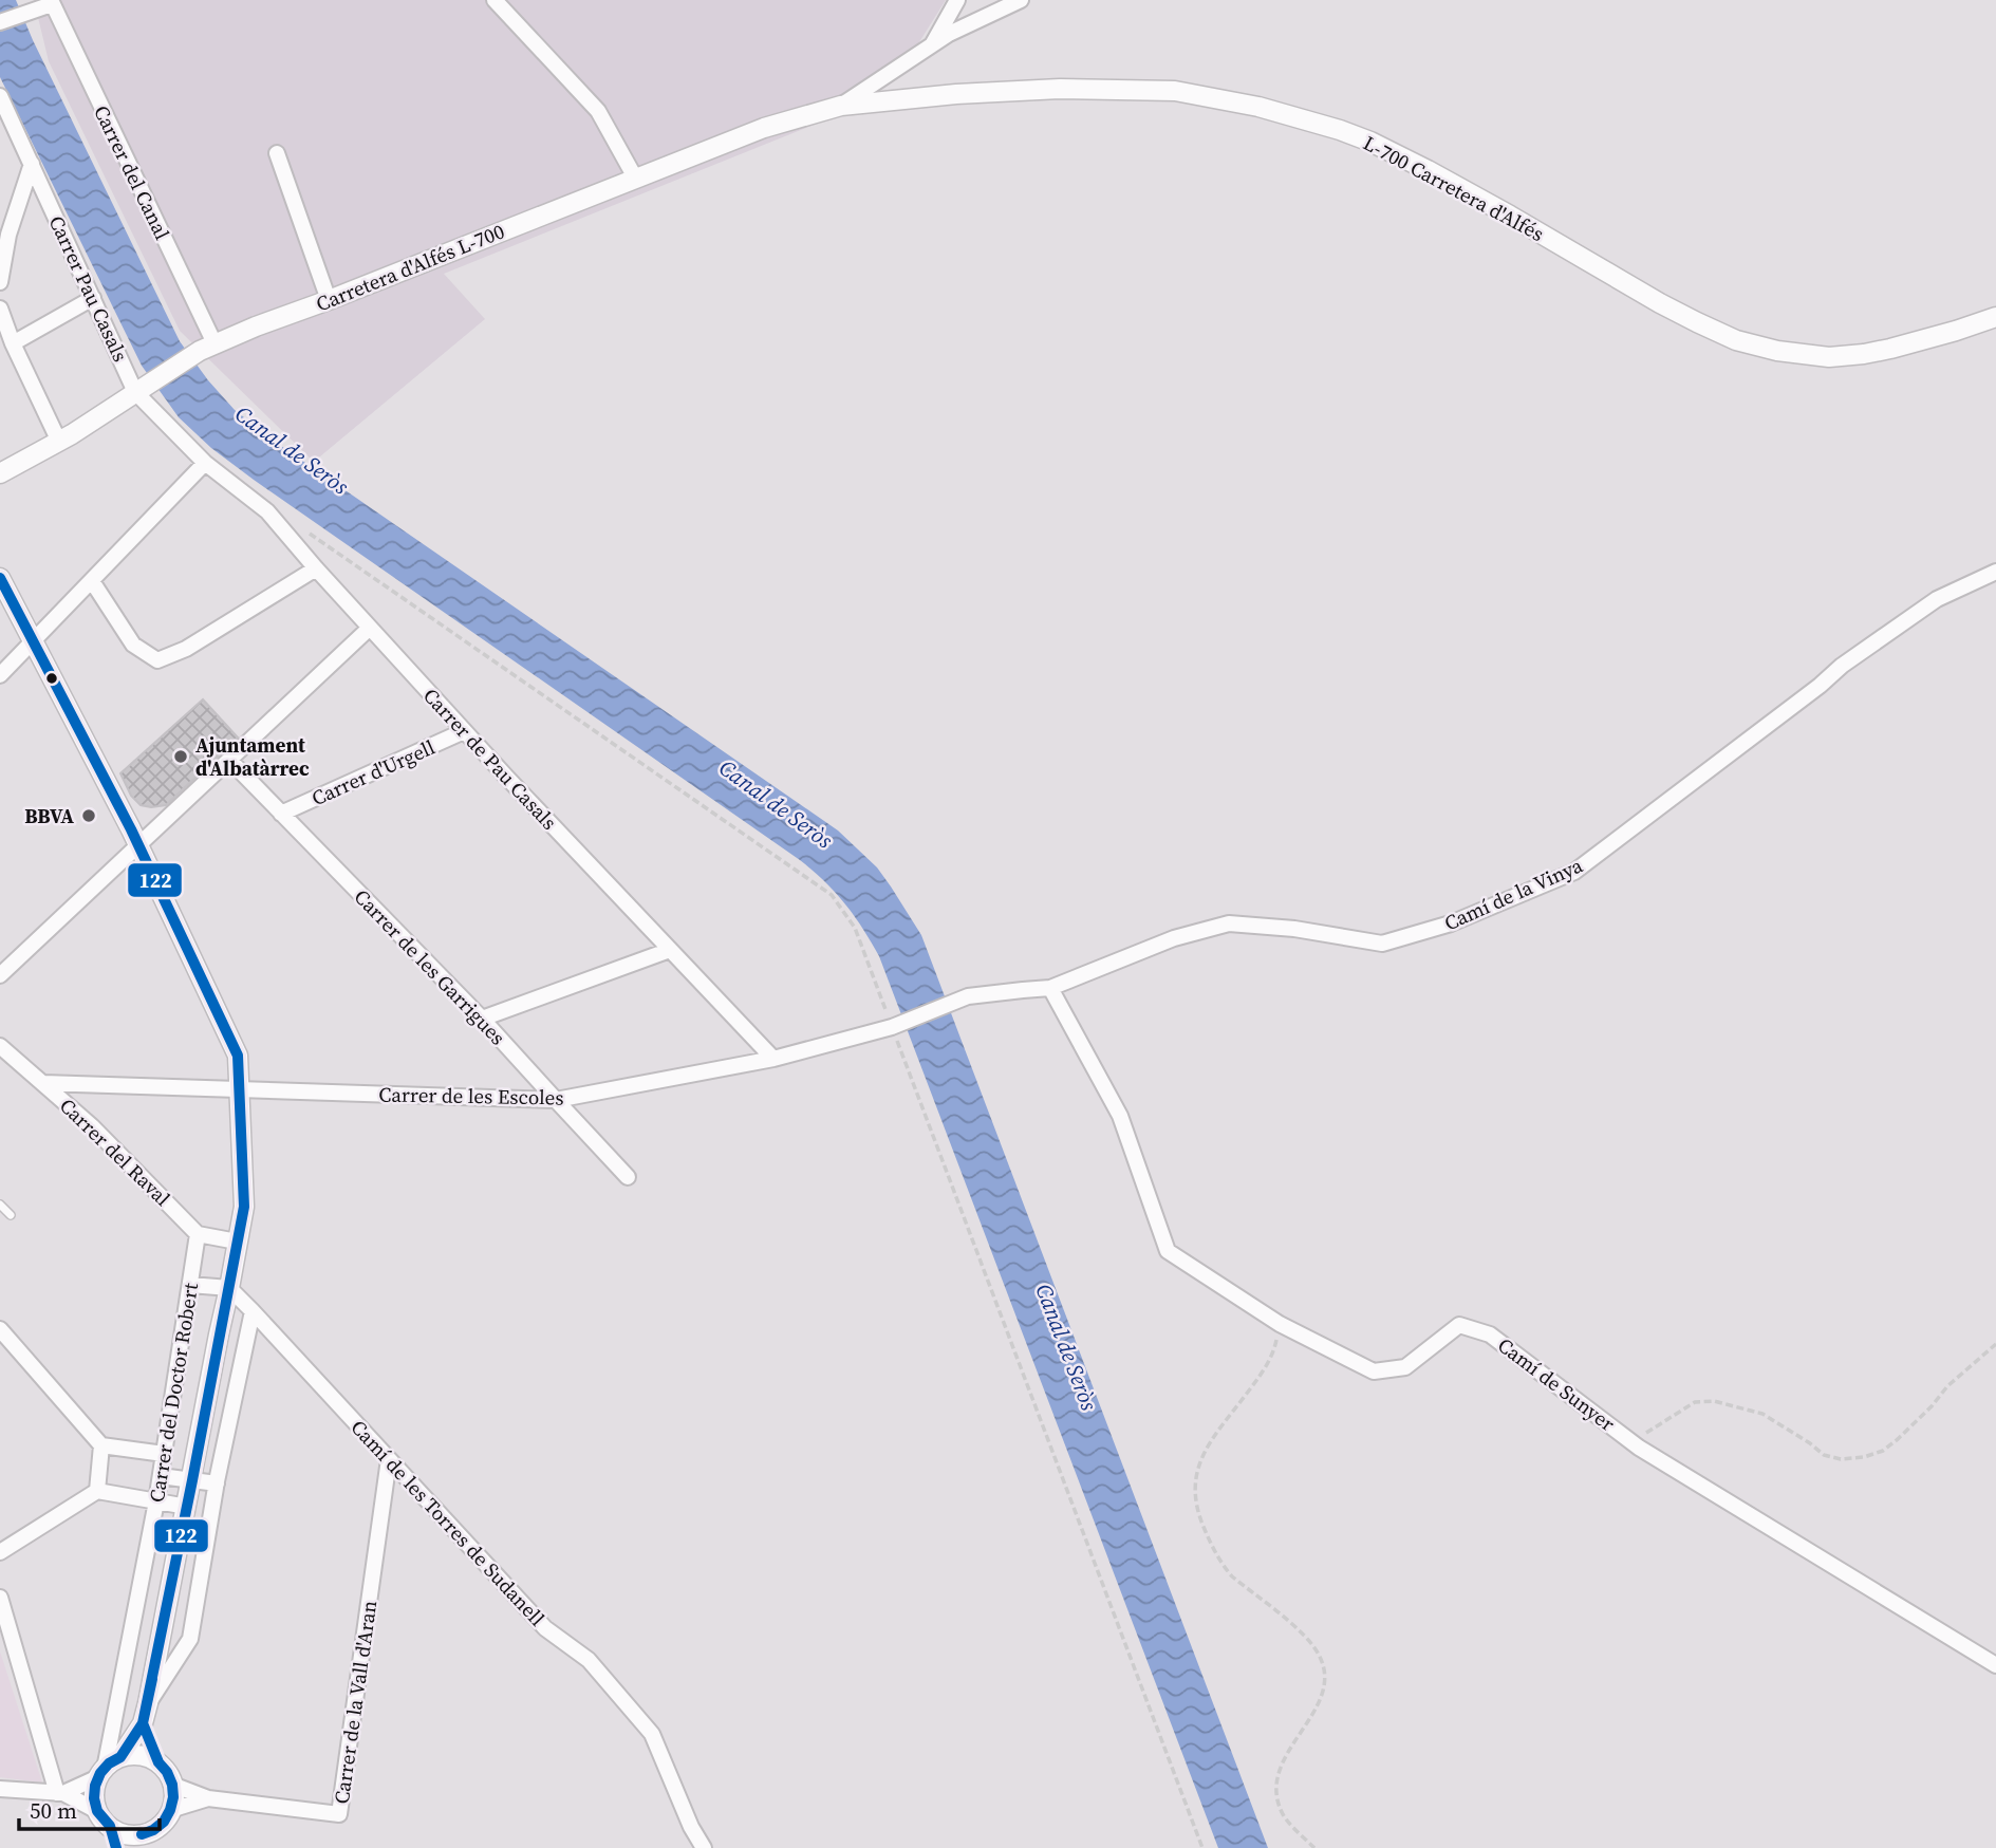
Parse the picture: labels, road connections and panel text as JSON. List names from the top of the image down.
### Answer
{
  "streets": {
    "street": [
      "Carrer del Canal",
      "L-700 Carretera d'Alfés",
      "Carretera d'Alfés L-700",
      "Carrer Pau Casals",
      "Carrer de Pau Casals",
      "Carrer d'Urgell",
      "Camí de la Vinya",
      "Carrer de les Garrigues",
      "Carrer de les Escoles",
      "Carrer del Raval",
      "Camí de Sunyer",
      "Carrer del Doctor Robert",
      "Camí de les Torres de Sudanell",
      "Carrer de la Vall d'Aran"
    ]
  },
  "crossings": [
    ["Carrer del Canal", "Carretera d'Alfés L-700"],
    ["L-700 Carretera d'Alfés", "Carretera d'Alfés L-700"],
    ["Carretera d'Alfés L-700", "Carrer Pau Casals"],
    ["Carrer Pau Casals", "Carrer de Pau Casals"],
    ["Carrer de Pau Casals", "Carrer d'Urgell"],
    ["Carrer de Pau Casals", "Carrer de les Escoles"],
    ["Carrer d'Urgell", "Carrer de les Garrigues"],
    ["Camí de la Vinya", "Carrer de les Escoles"],
    ["Camí de la Vinya", "Camí de Sunyer"],
    ["Carrer de les Garrigues", "Carrer de les Escoles"],
    ["Carrer de les Escoles", "Carrer del Raval"],
    ["Carrer de les Escoles", "Carrer del Doctor Robert"],
    ["Carrer del Raval", "Carrer del Doctor Robert"],
    ["Carrer del Doctor Robert", "Camí de les Torres de Sudanell"],
    ["Carrer del Doctor Robert", "Carrer de la Vall d'Aran"],
    ["Camí de les Torres de Sudanell", "Carrer de la Vall d'Aran"]
  ],
  "water": ["Canal de Seròs"],
  "places": ["Ajuntament d'Albatàrrec", "BBVA"],
  "lines": ["transit line 122"],
  "scale_bar": "50 m"
}
